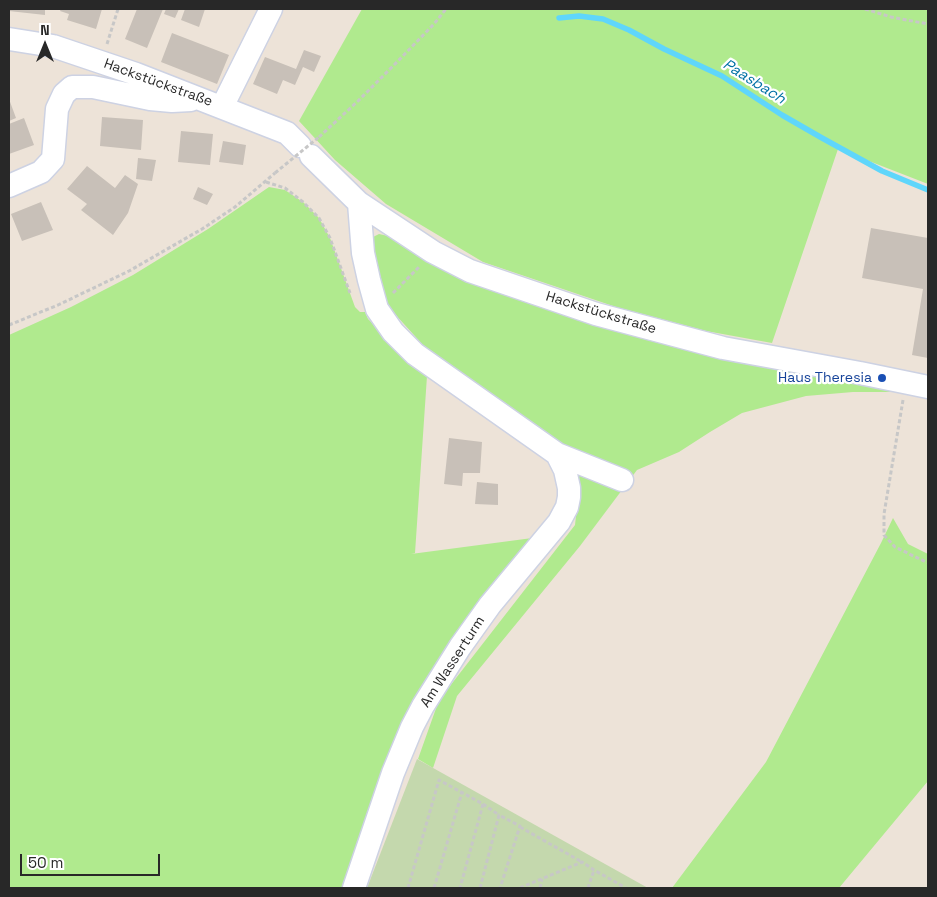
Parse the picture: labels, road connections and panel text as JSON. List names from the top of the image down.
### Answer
{
  "streets": {
    "street": ["Hackstückstraße", "Am Wasserturm"]
  },
  "crossings": [
    ["Hackstückstraße", "Am Wasserturm"]
  ],
  "water": ["Paasbach"],
  "places": ["Haus Theresia"],
  "scale_bar": "50 m",
  "north": "top"
}
